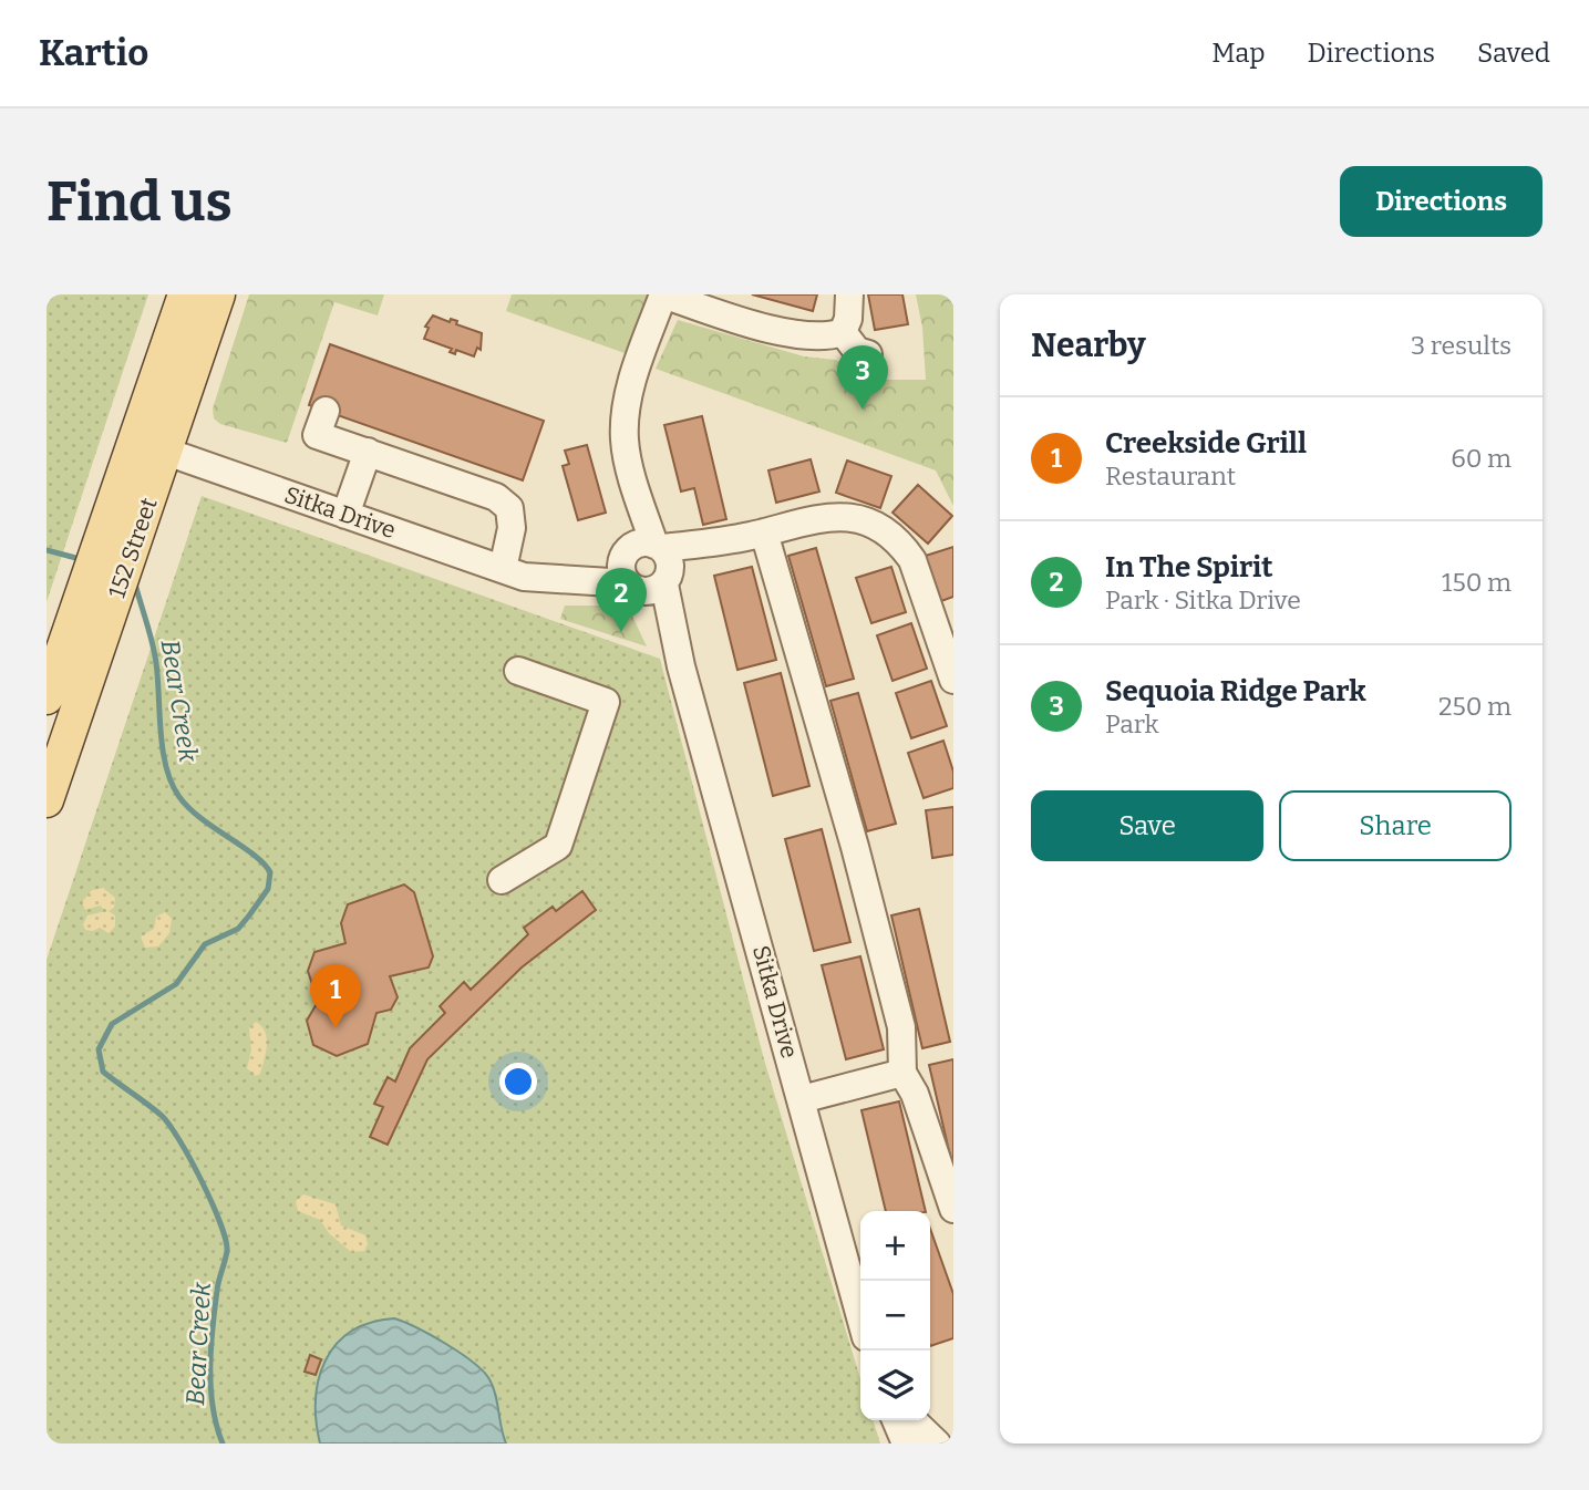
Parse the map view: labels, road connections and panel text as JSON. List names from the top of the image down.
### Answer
{
  "streets": {
    "main road": ["152 Street"],
    "street": ["Sitka Drive"]
  },
  "crossings": [
    ["Sitka Drive", "152 Street"]
  ],
  "water": ["Bear Creek"],
  "page": {
    "header": "Kartio",
    "nav": ["Map", "Directions", "Saved"],
    "buttons": [
      "Directions",
      ["Save", "Share"]
    ],
    "title": "Find us",
    "heading": ["Nearby", "3 results"],
    "pins": ["3", "2", "1"],
    "list": [
      {
        "mark": "1",
        "name": "Creekside Grill",
        "note": "Restaurant",
        "value": "60 m"
      },
      {
        "mark": "2",
        "name": "In The Spirit",
        "note": "Park · Sitka Drive",
        "value": "150 m"
      },
      {
        "mark": "3",
        "name": "Sequoia Ridge Park",
        "note": "Park",
        "value": "250 m"
      }
    ],
    "map_buttons": ["+", "−"]
  }
}
